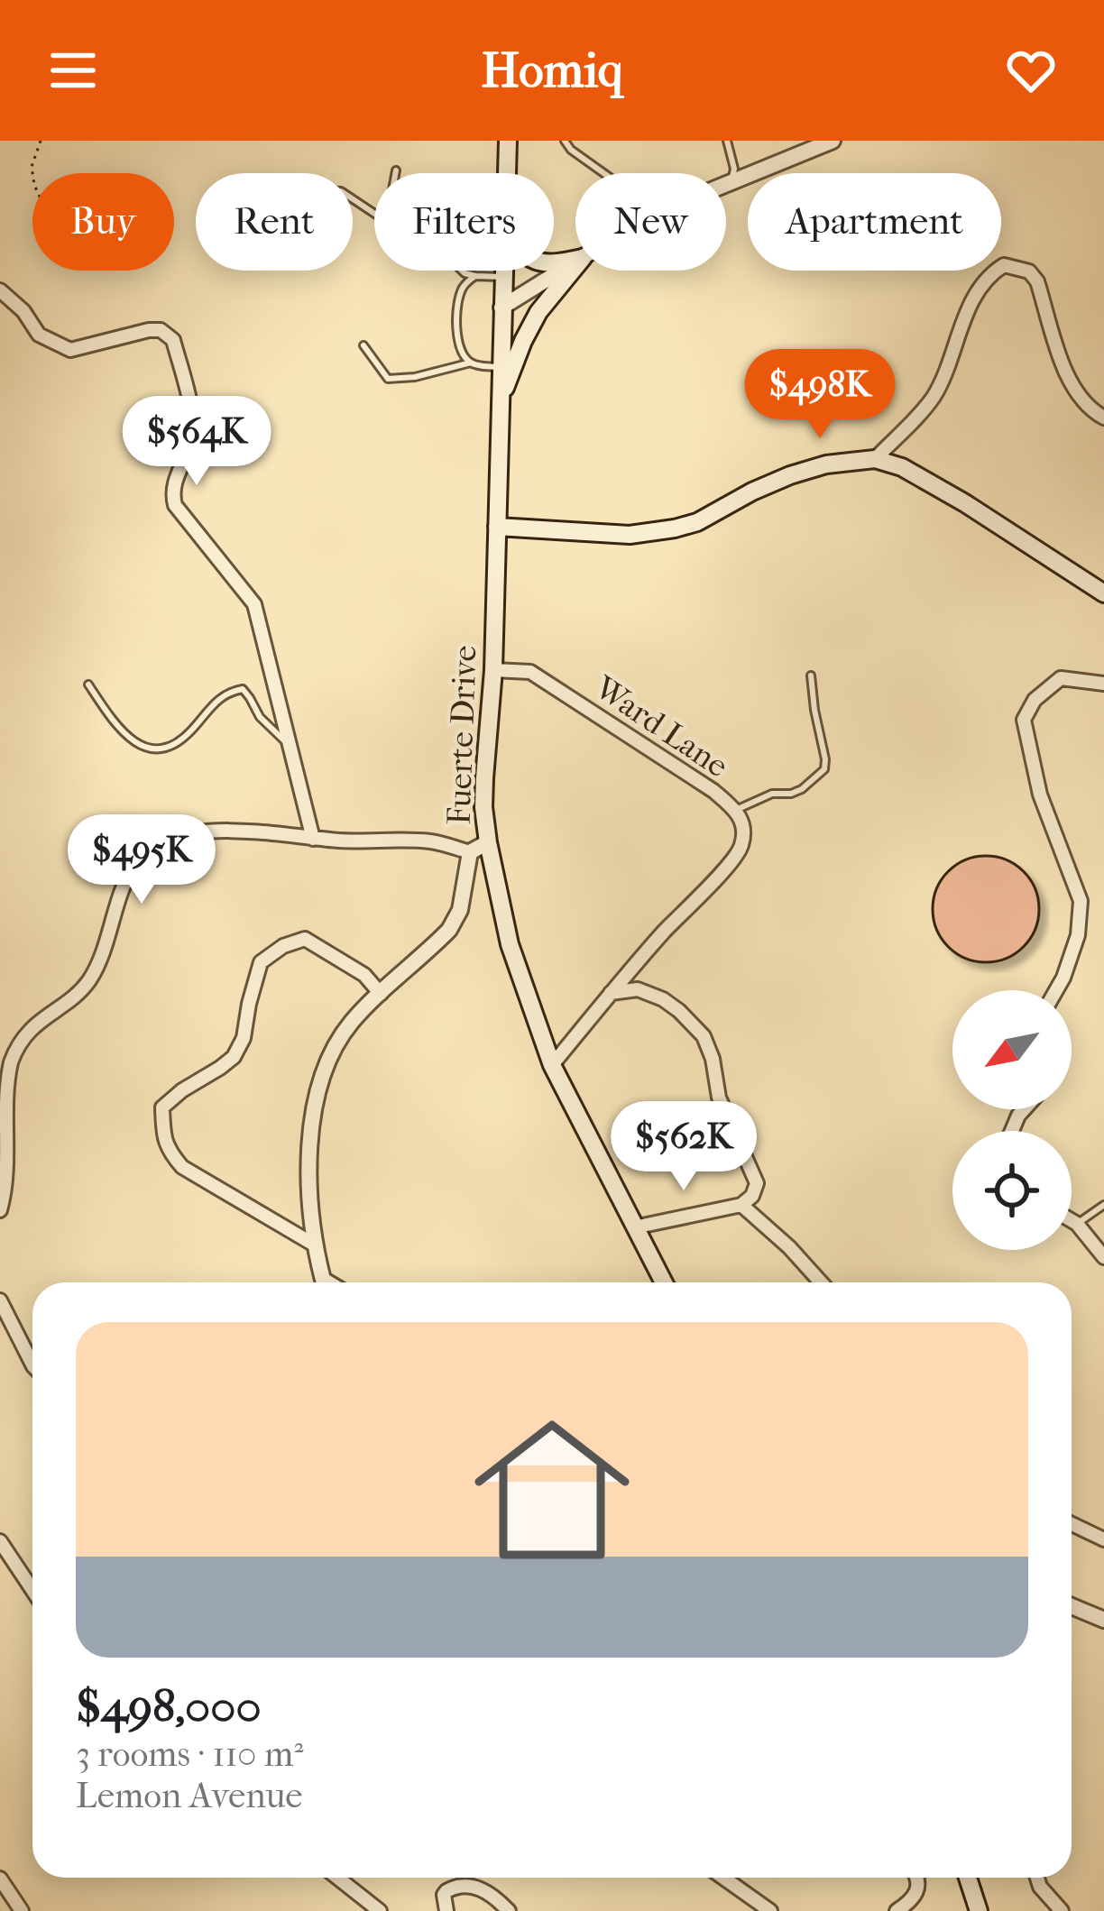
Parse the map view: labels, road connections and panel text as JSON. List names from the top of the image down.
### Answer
{
  "streets": {
    "main road": ["Fuerte Drive"],
    "street": ["Ward Lane"]
  },
  "crossings": [
    ["Ward Lane", "Fuerte Drive"]
  ],
  "north": "bottom left",
  "page": {
    "header": "Homiq",
    "chip": [
      "Buy",
      "Rent",
      "Filters",
      "New",
      "Apartment"
    ],
    "price": [
      "$498K",
      "$564K",
      "$495K",
      "$562K"
    ],
    "list": [
      {
        "name": "$498,000",
        "note": "3 rooms · 110 m² · Lemon Avenue"
      }
    ]
  }
}
